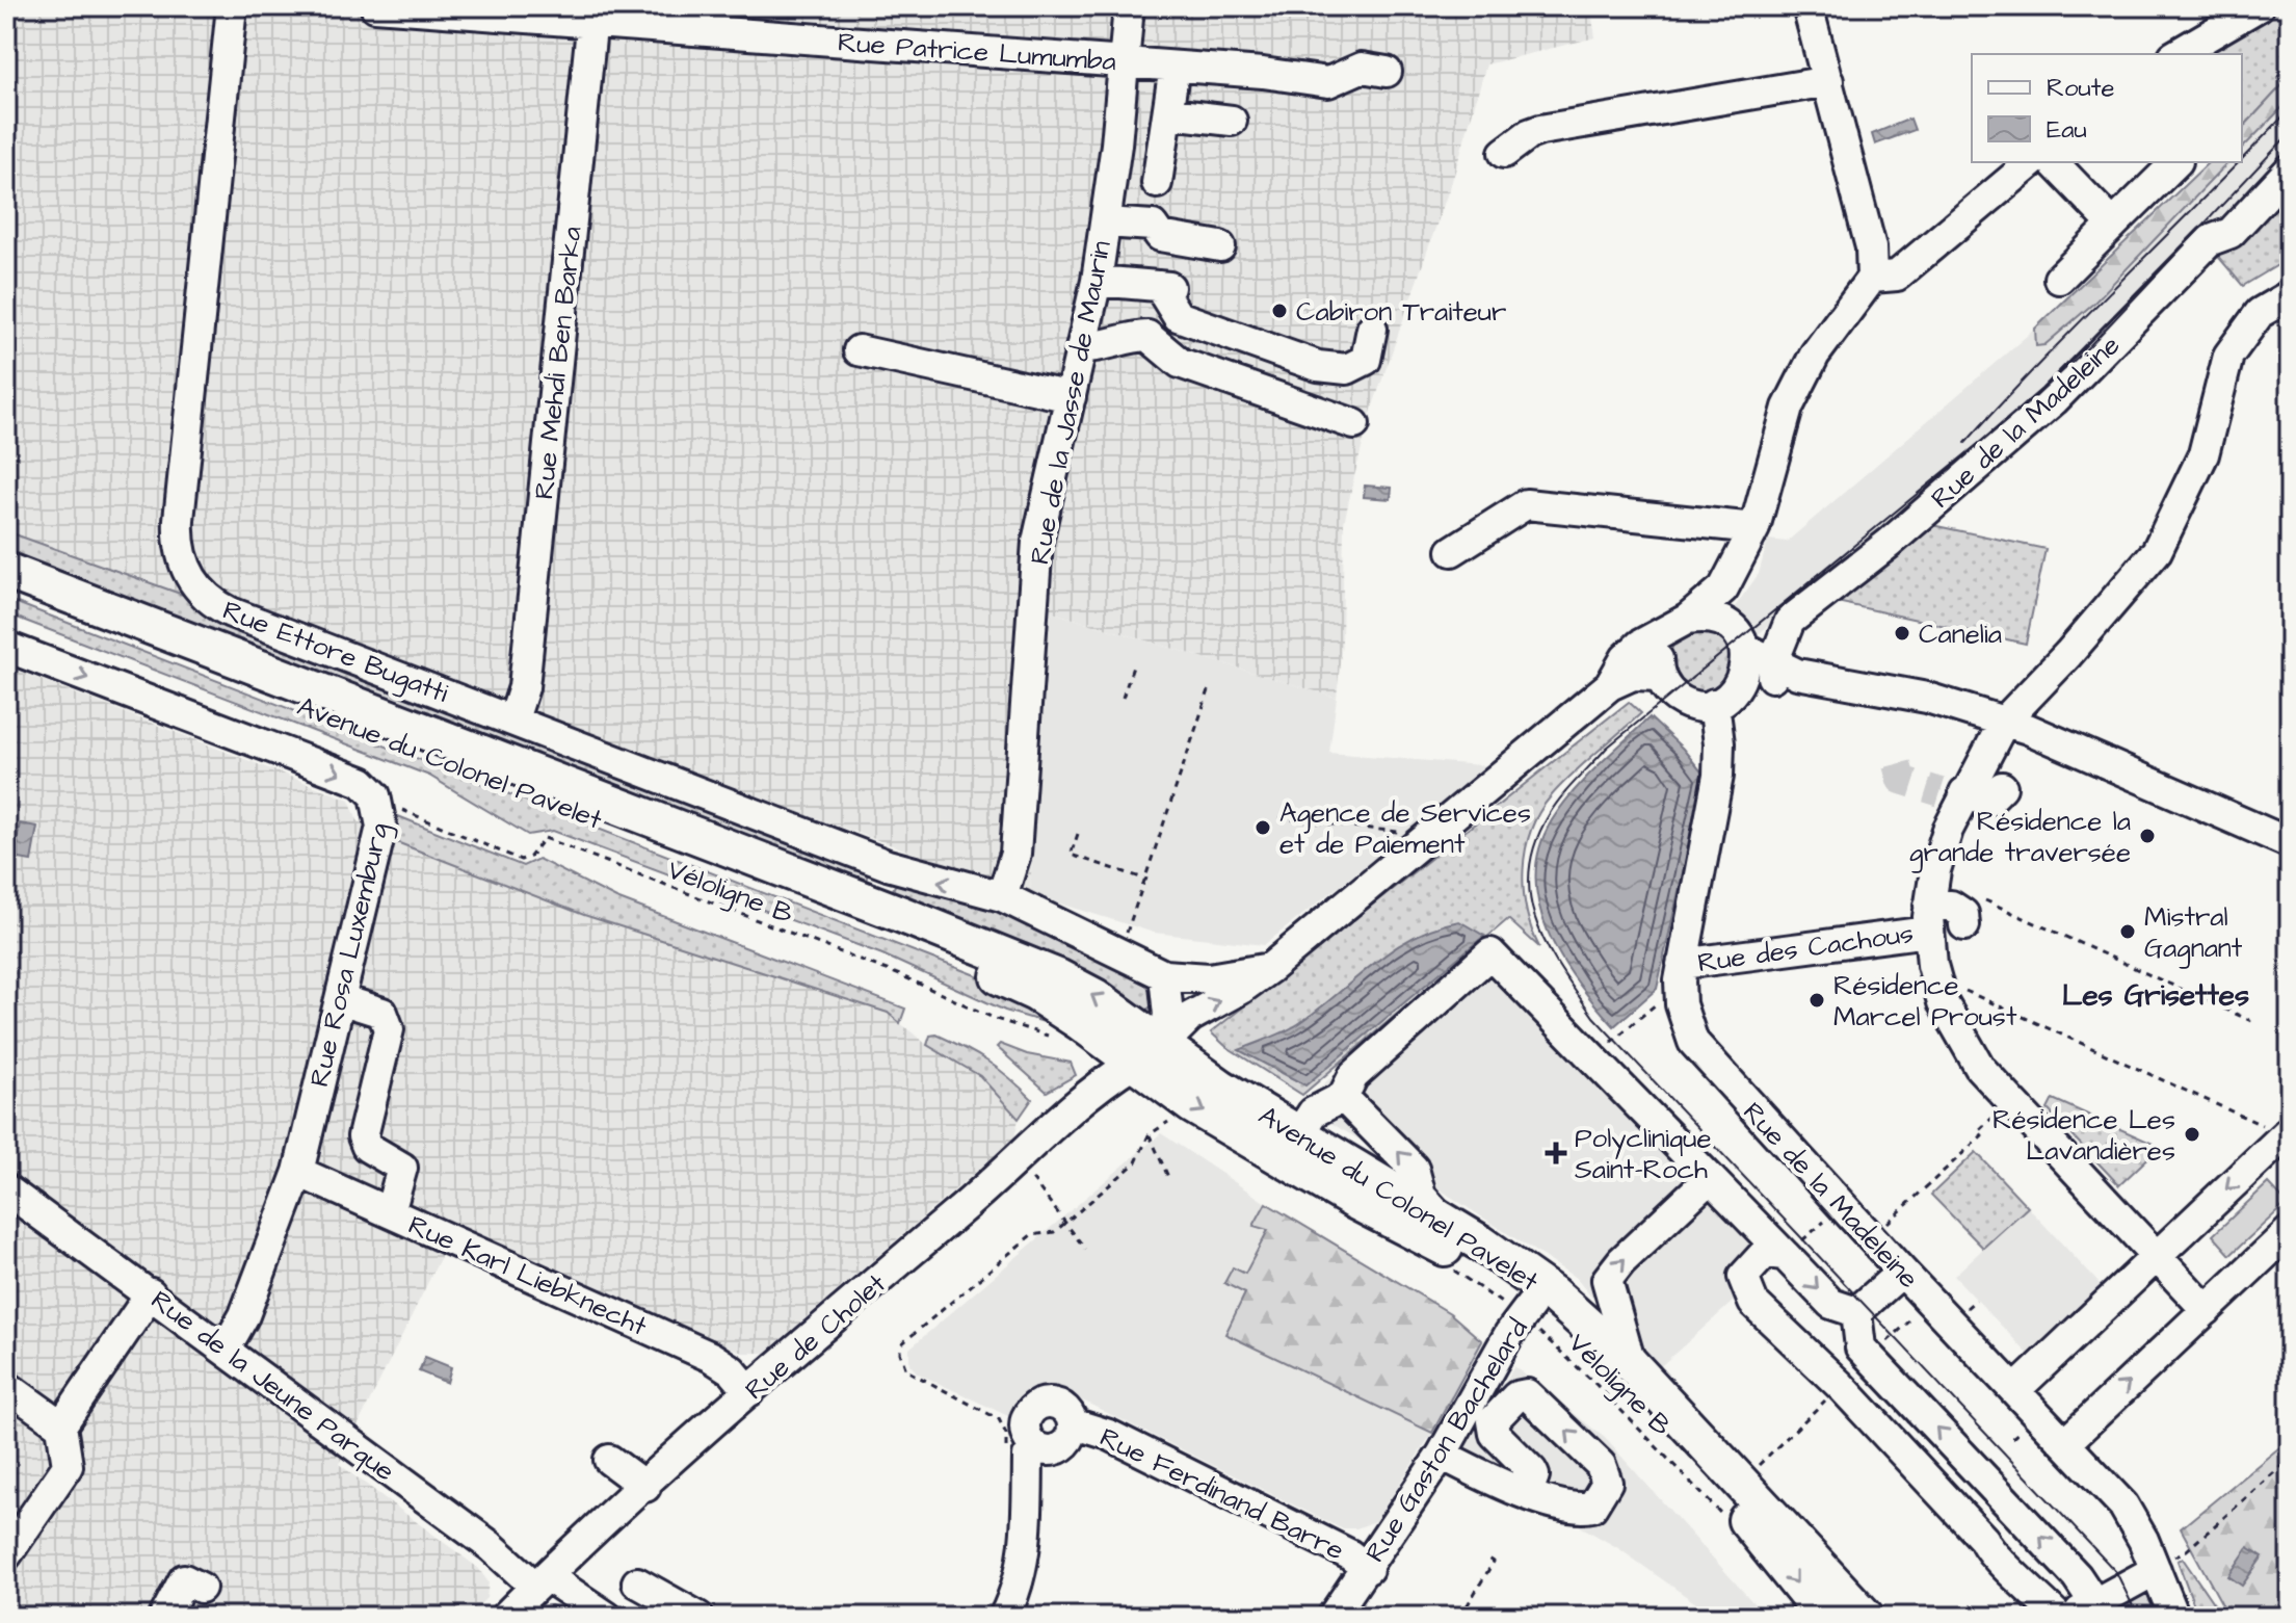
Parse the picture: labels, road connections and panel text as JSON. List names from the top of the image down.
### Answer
{
  "streets": {
    "main road": ["Avenue du Colonel Pavelet"],
    "street": [
      "Rue Patrice Lumumba",
      "Rue Mehdi Ben Barka",
      "Rue de la Jasse de Maurin",
      "Rue de la Madeleine",
      "Rue Ettore Bugatti",
      "Rue des Cachous",
      "Rue Rosa Luxemburg",
      "Rue Karl Liebknecht",
      "Rue de Cholet",
      "Rue de la Jeune Parque",
      "Rue Gaston Bachelard",
      "Rue Ferdinand Barre"
    ],
    "path": ["Véloligne B"]
  },
  "crossings": [
    ["Rue Patrice Lumumba", "Rue Mehdi Ben Barka"],
    ["Rue Patrice Lumumba", "Rue de la Jasse de Maurin"],
    ["Rue Mehdi Ben Barka", "Rue Ettore Bugatti"],
    ["Rue de la Jasse de Maurin", "Rue Ettore Bugatti"],
    ["Rue de la Madeleine", "Rue des Cachous"],
    ["Avenue du Colonel Pavelet", "Véloligne B"],
    ["Avenue du Colonel Pavelet", "Rue de Cholet"],
    ["Avenue du Colonel Pavelet", "Rue Gaston Bachelard"],
    ["Véloligne B", "Rue Gaston Bachelard"],
    ["Rue Rosa Luxemburg", "Rue Karl Liebknecht"],
    ["Rue Rosa Luxemburg", "Rue de la Jeune Parque"],
    ["Rue Karl Liebknecht", "Rue de Cholet"],
    ["Rue de Cholet", "Rue de la Jeune Parque"],
    ["Rue Gaston Bachelard", "Rue Ferdinand Barre"]
  ],
  "one_way": ["Rue Rosa Luxemburg"],
  "districts": ["Les Grisettes"],
  "places": {
    "other": [
      "Cabiron Traiteur",
      "Canelia",
      "Agence de Services et de Paiement",
      "Résidence la grande traversée",
      "Mistral Gagnant",
      "Résidence Marcel Proust",
      "Résidence Les Lavandières"
    ],
    "health": ["Polyclinique Saint-Roch"]
  },
  "legend": ["Route", "Eau"]
}
